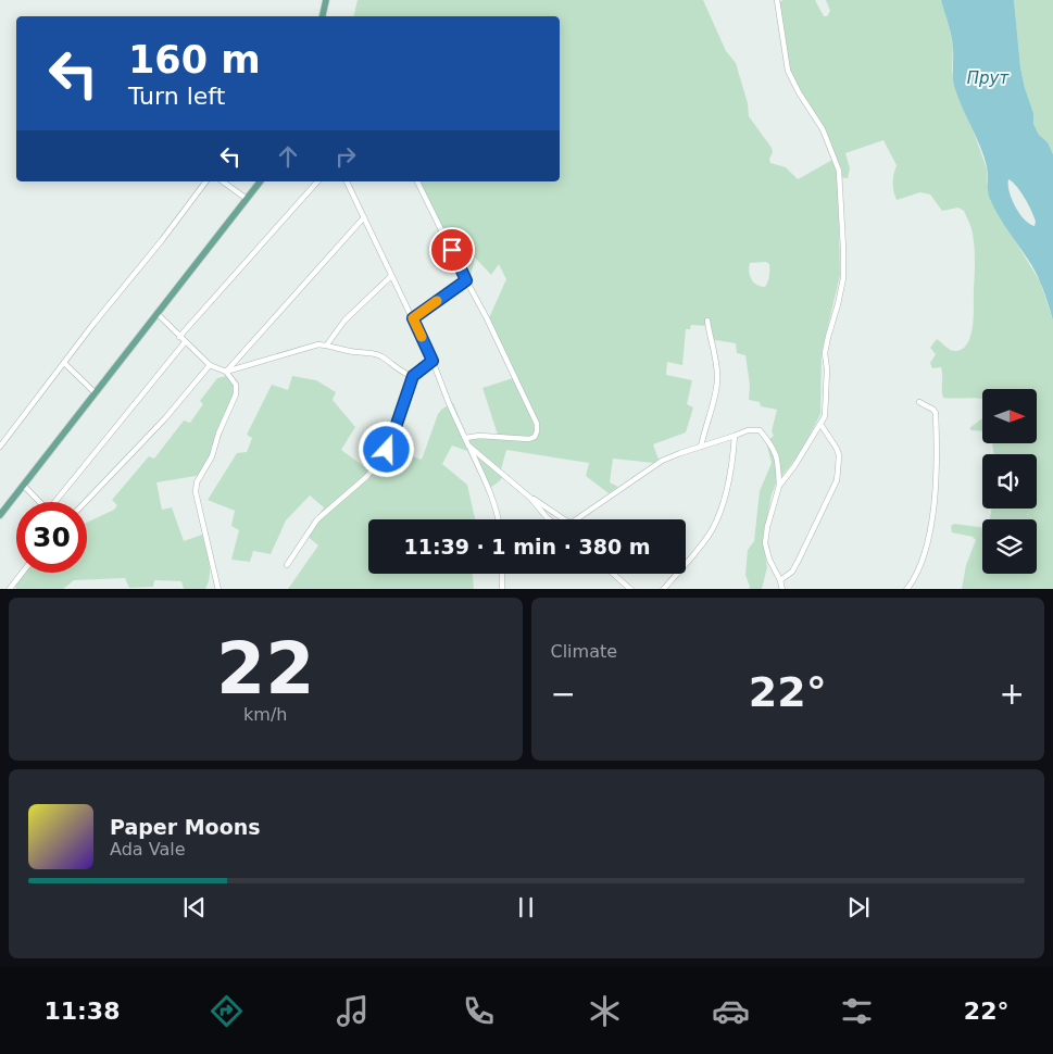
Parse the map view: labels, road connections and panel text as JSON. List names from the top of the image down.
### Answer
{
  "water": ["Прут"],
  "north": "right",
  "page": {
    "turn": ["160 m", "Turn left"],
    "limit": "30",
    "trip": "11:39 · 1 min · 380 m",
    "tile": [
      ["22", "km/h"],
      "Climate"
    ],
    "heat": ["−", "22°", "+"],
    "song": ["Paper Moons", "Ada Vale"],
    "tabs": ["11:38", "22°"]
  }
}
